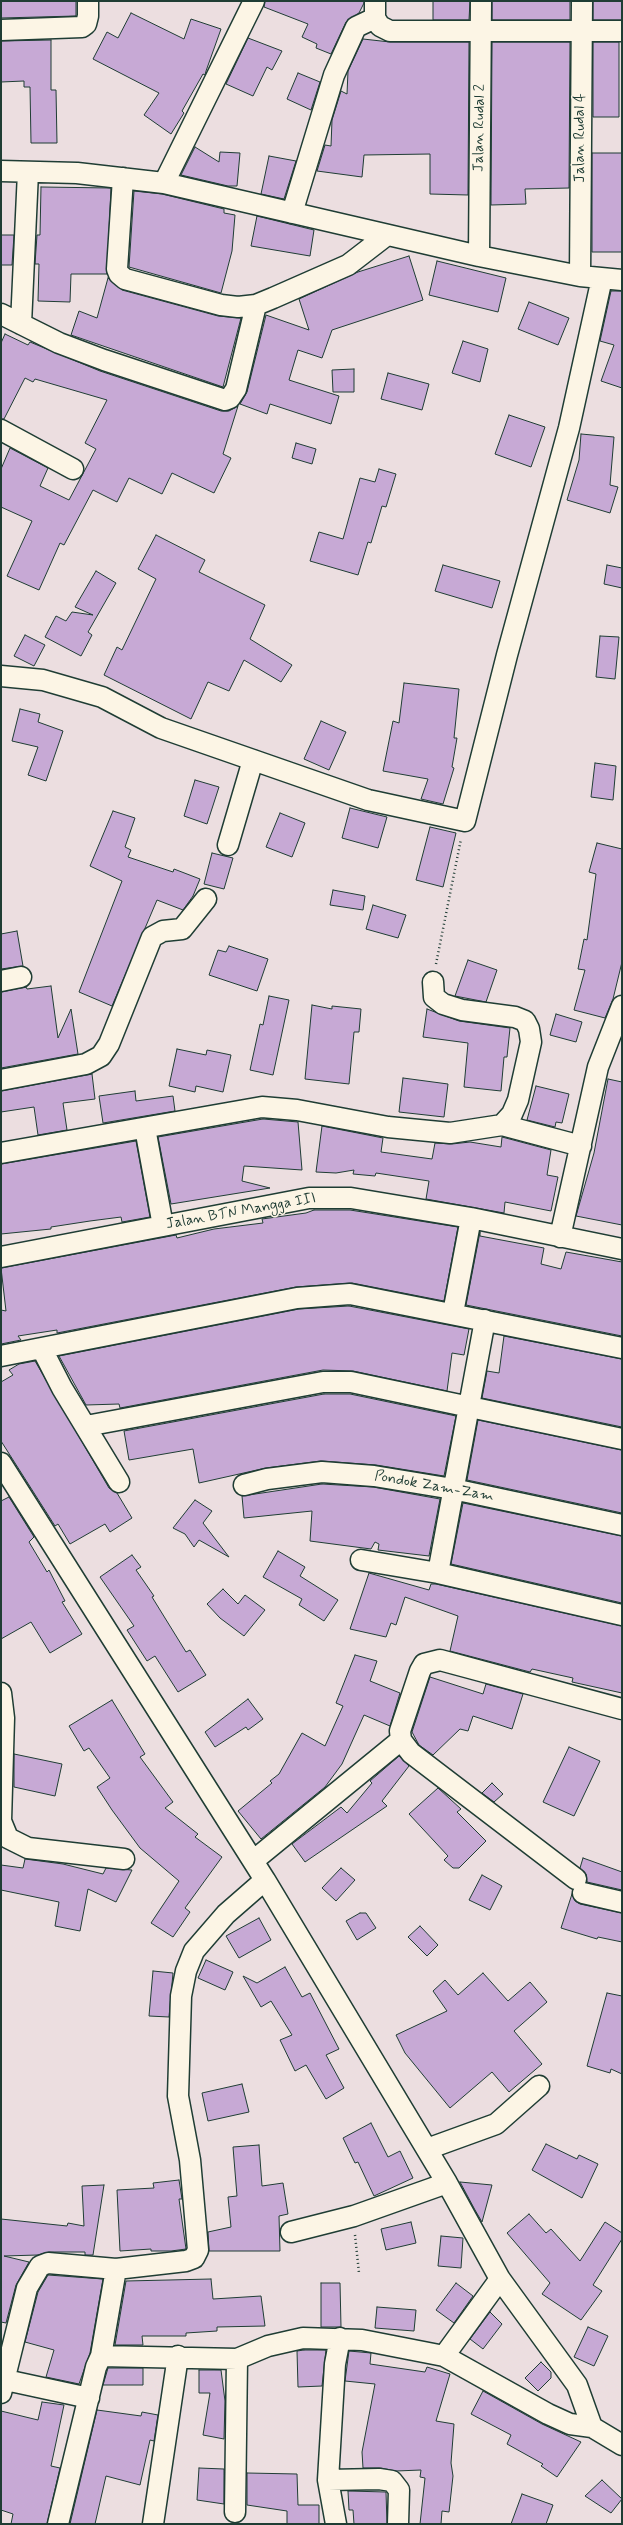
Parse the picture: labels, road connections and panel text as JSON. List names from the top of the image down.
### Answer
{
  "streets": {
    "street": [
      "Jalan Rudal 2",
      "Jalan Rudal 4",
      "Jalan BTN Mangga III",
      "Pondok Zam-Zam"
    ]
  }
}
